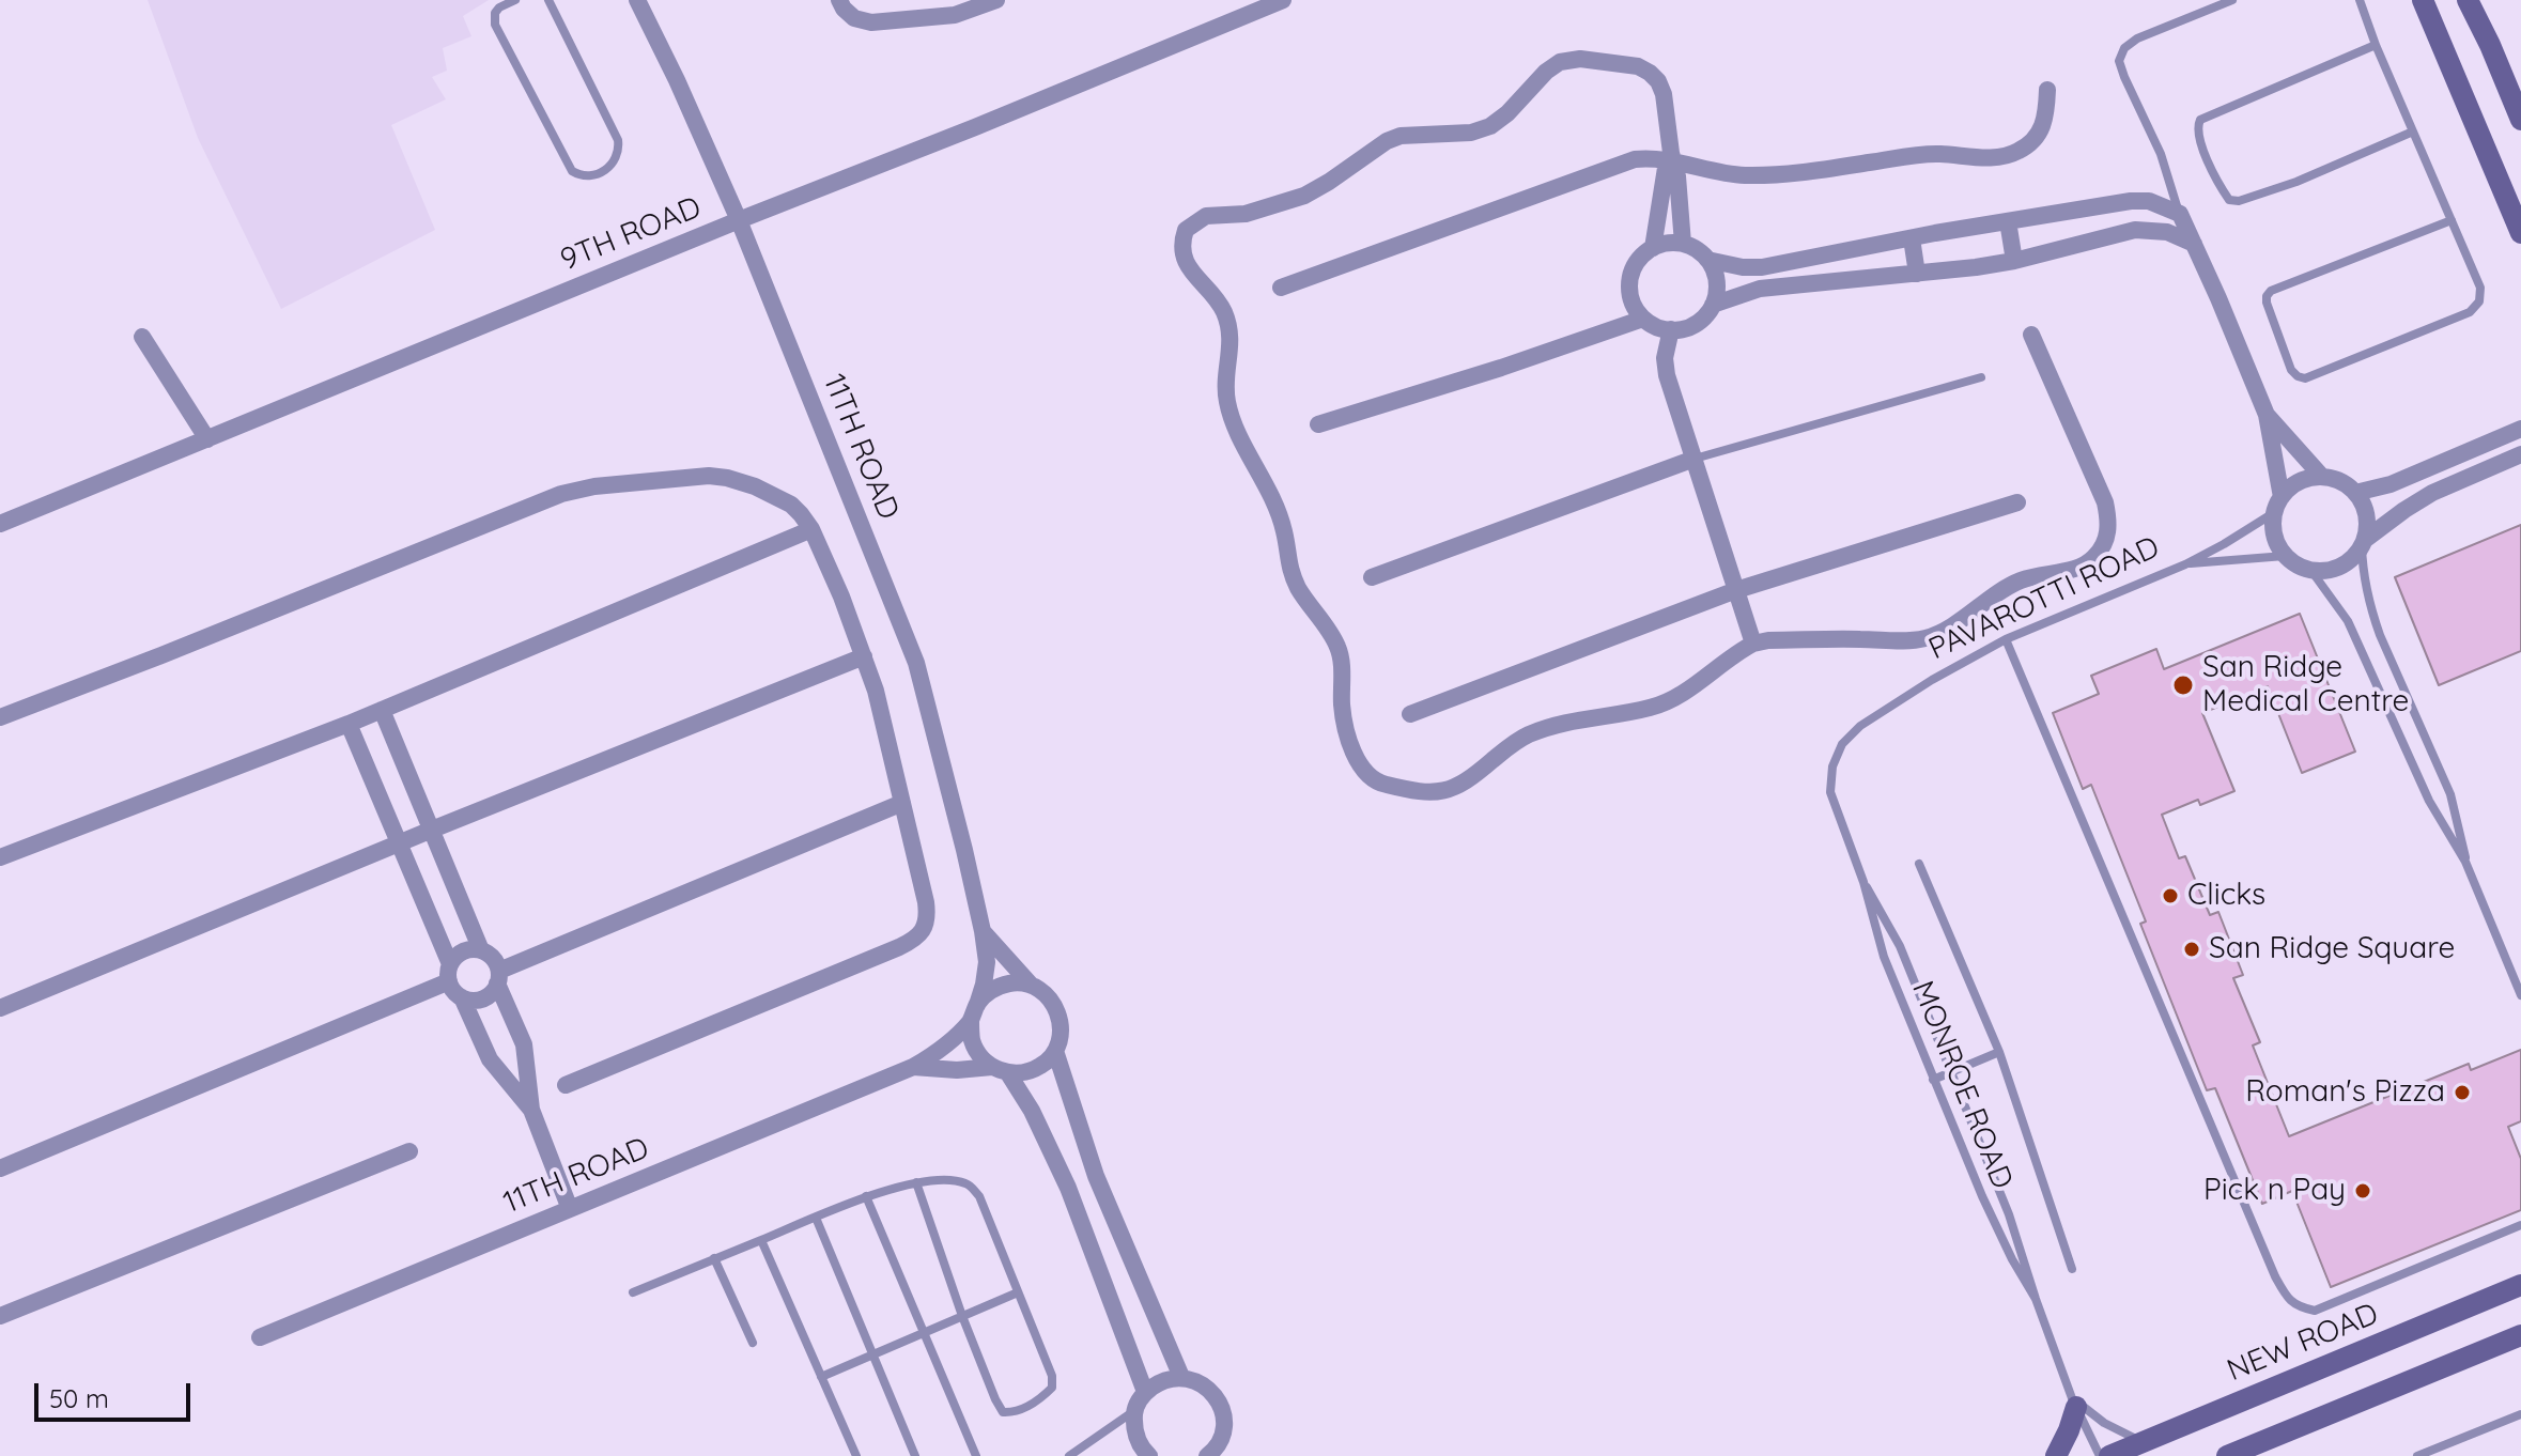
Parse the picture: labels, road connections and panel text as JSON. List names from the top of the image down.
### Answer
{
  "streets": {
    "main road": ["NEW ROAD"],
    "street": ["9TH ROAD", "11TH ROAD"],
    "lane": ["PAVAROTTI ROAD", "MONROE ROAD"]
  },
  "crossings": [
    ["9TH ROAD", "11TH ROAD"],
    ["PAVAROTTI ROAD", "MONROE ROAD"]
  ],
  "places": [
    "San Ridge Medical Centre",
    "Clicks",
    "San Ridge Square",
    "Roman's Pizza",
    "Pick n Pay"
  ],
  "scale_bar": "50 m"
}
